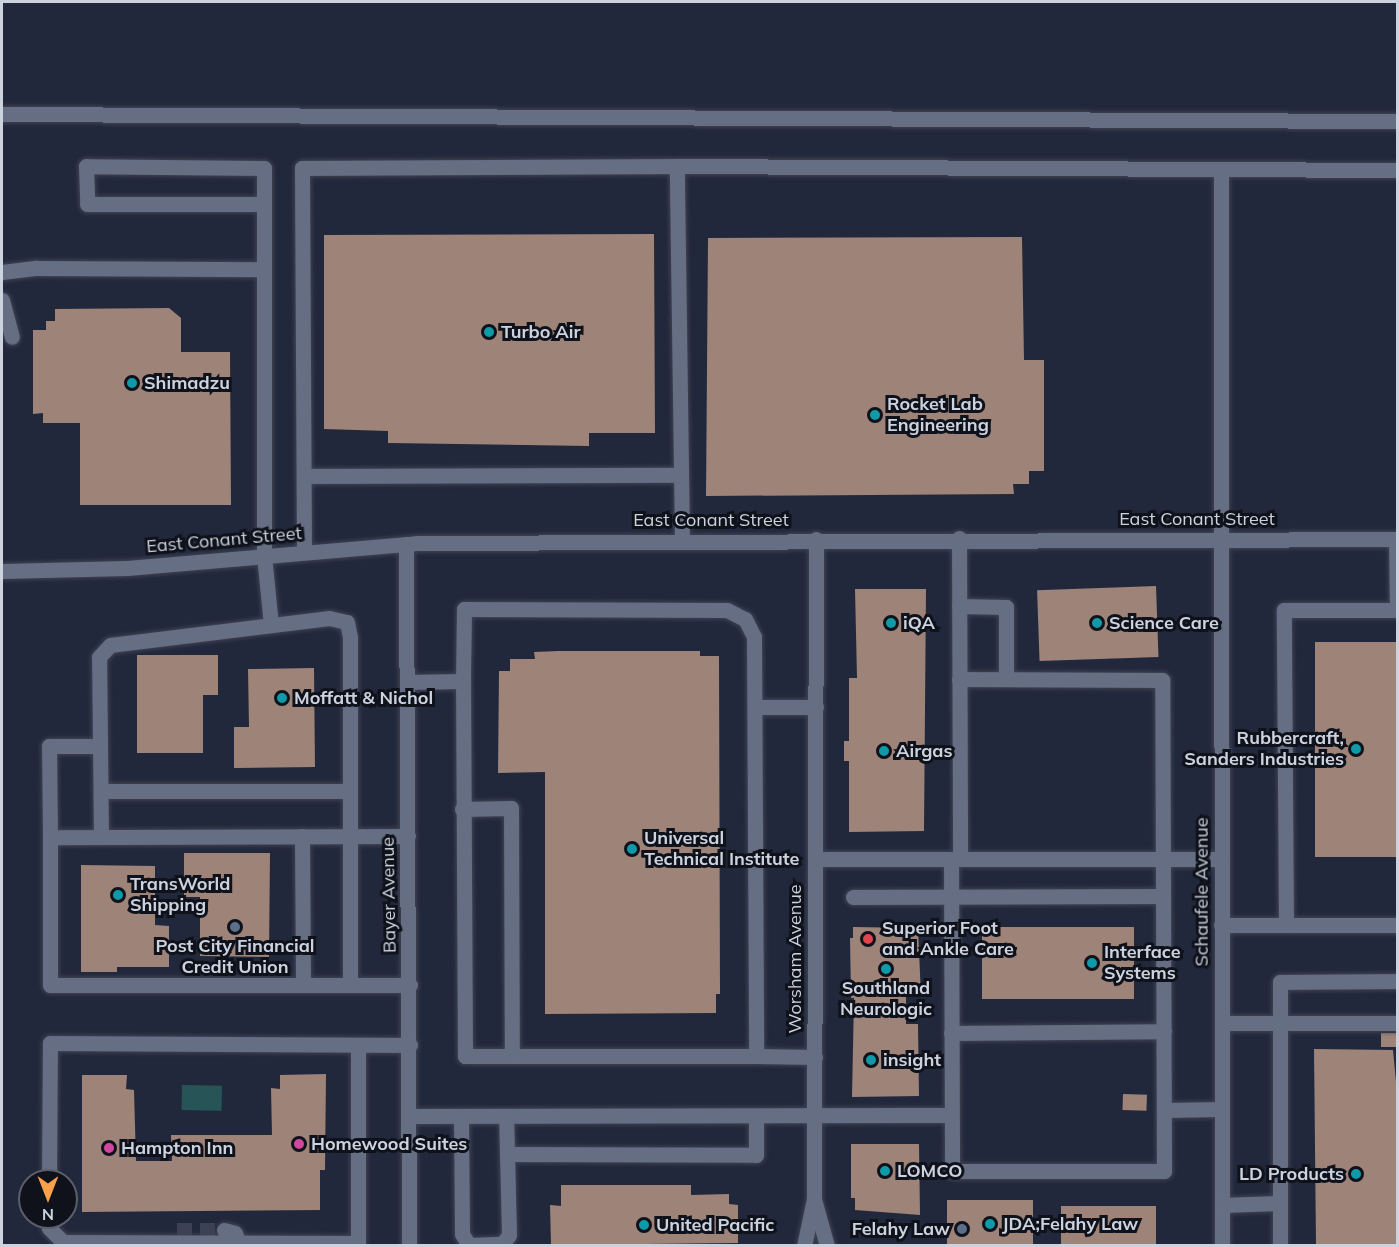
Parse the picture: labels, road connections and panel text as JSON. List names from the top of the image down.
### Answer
{
  "streets": {
    "street": [
      "East Conant Street",
      "Schaufele Avenue",
      "Bayer Avenue",
      "Worsham Avenue"
    ]
  },
  "crossings": [
    ["East Conant Street", "Schaufele Avenue"],
    ["East Conant Street", "Bayer Avenue"],
    ["East Conant Street", "Worsham Avenue"]
  ],
  "places": [
    "Turbo Air",
    "Shimadzu",
    "Rocket Lab Engineering",
    "iQA",
    "Science Care",
    "Moffatt & Nichol",
    "Rubbercraft, Sanders Industries",
    "Airgas",
    "Universal Technical Institute",
    "TransWorld Shipping",
    "Post City Financial Credit Union",
    "Superior Foot and Ankle Care",
    "Interface Systems",
    "Southland Neurologic",
    "insight",
    "Homewood Suites",
    "Hampton Inn",
    "LOMCO",
    "LD Products",
    "JDA;Felahy Law",
    "United Pacific",
    "Felahy Law"
  ],
  "north": "bottom"
}
